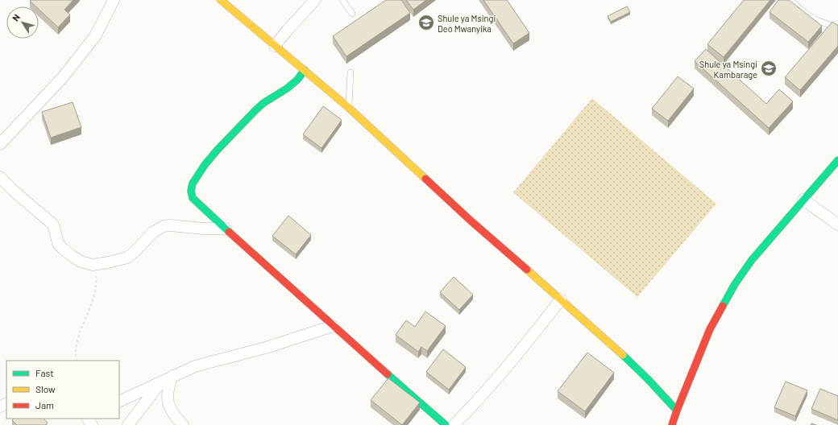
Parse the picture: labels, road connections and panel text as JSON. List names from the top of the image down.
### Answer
{
  "places": {
    "school or university": ["Shule ya Msingi Deo Mwanyika", "Shule ya Msingi Kambarage"]
  },
  "legend": ["Fast", "Slow", "Jam"],
  "north": "top left"
}
